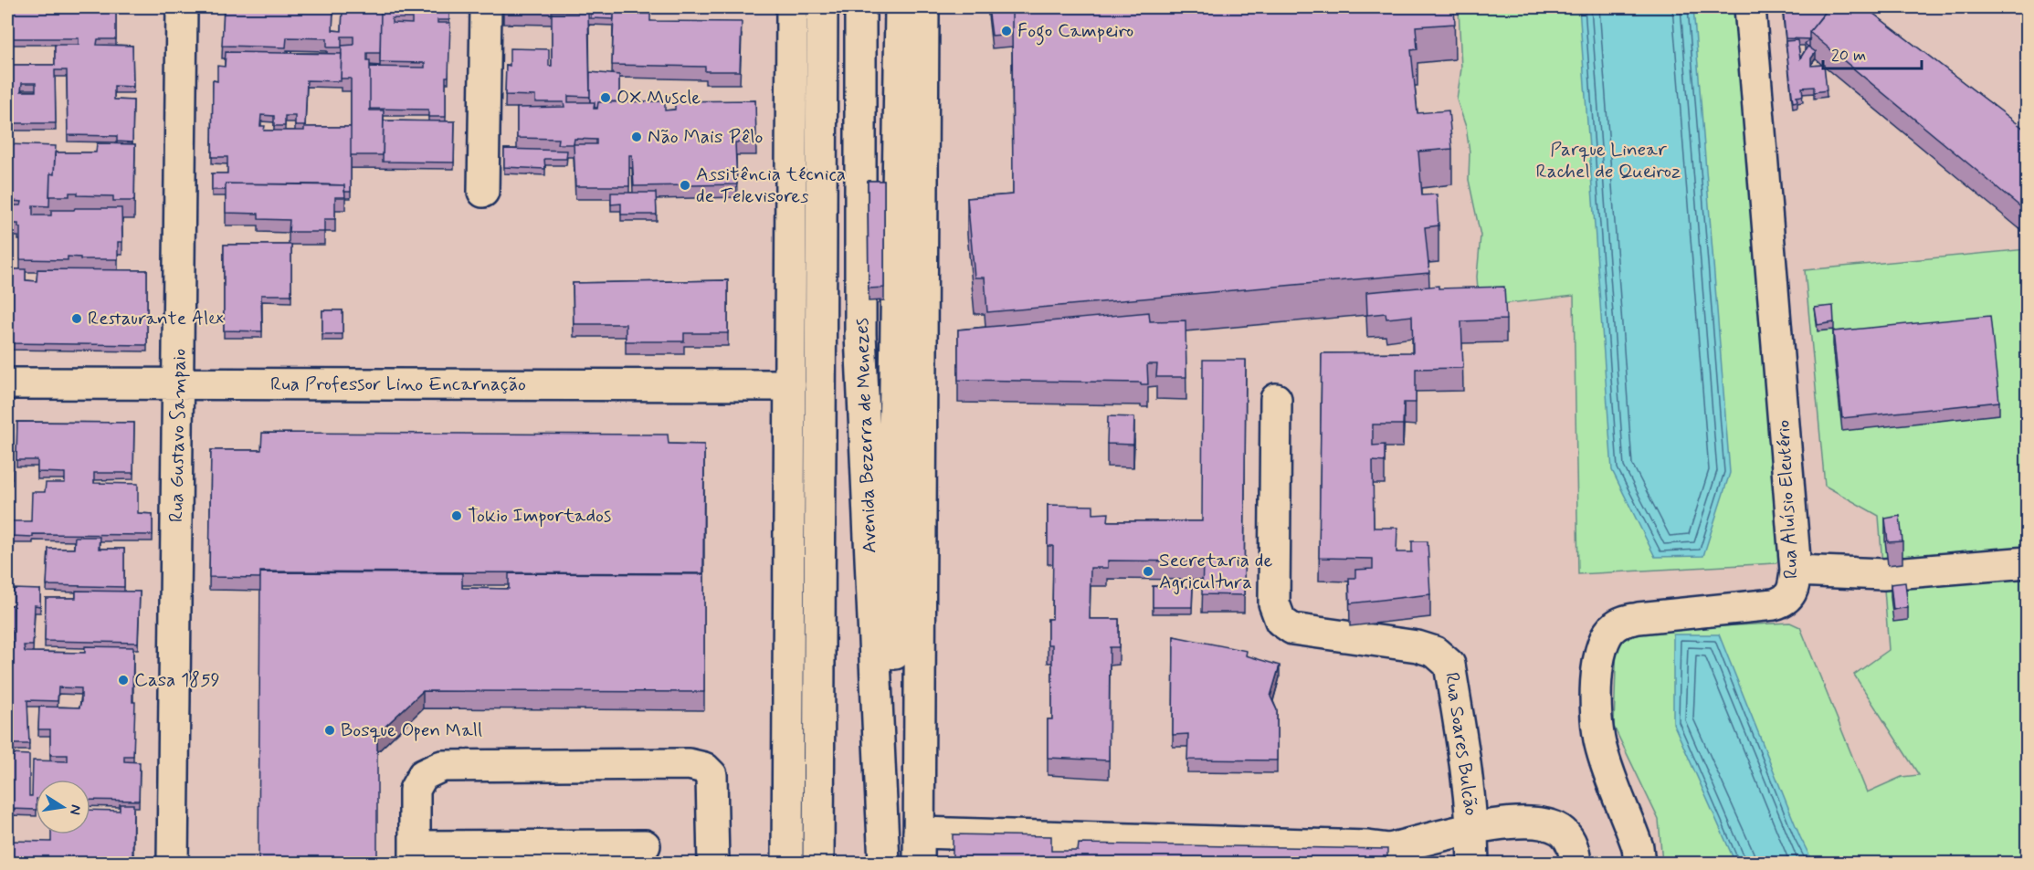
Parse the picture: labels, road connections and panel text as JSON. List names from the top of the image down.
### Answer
{
  "streets": {
    "street": [
      "Rua Professor Lino Encarnação",
      "Rua Gustavo Sampaio",
      "Avenida Bezerra de Menezes",
      "Rua Aluísio Eleutério",
      "Rua Soares Bulcão"
    ]
  },
  "crossings": [
    ["Rua Professor Lino Encarnação", "Rua Gustavo Sampaio"]
  ],
  "parks": ["Parque Linear Rachel de Queiroz"],
  "places": [
    "Fogo Campeiro",
    "OX Muscle",
    "Não Mais Pêlo",
    "Assitência técnica de Televisores",
    "Restaurante Alex",
    "Tokio Importados",
    "Secretaria de Agricultura",
    "Casa 1859",
    "Bosque Open Mall"
  ],
  "scale_bar": "20 m",
  "north": "right"
}
